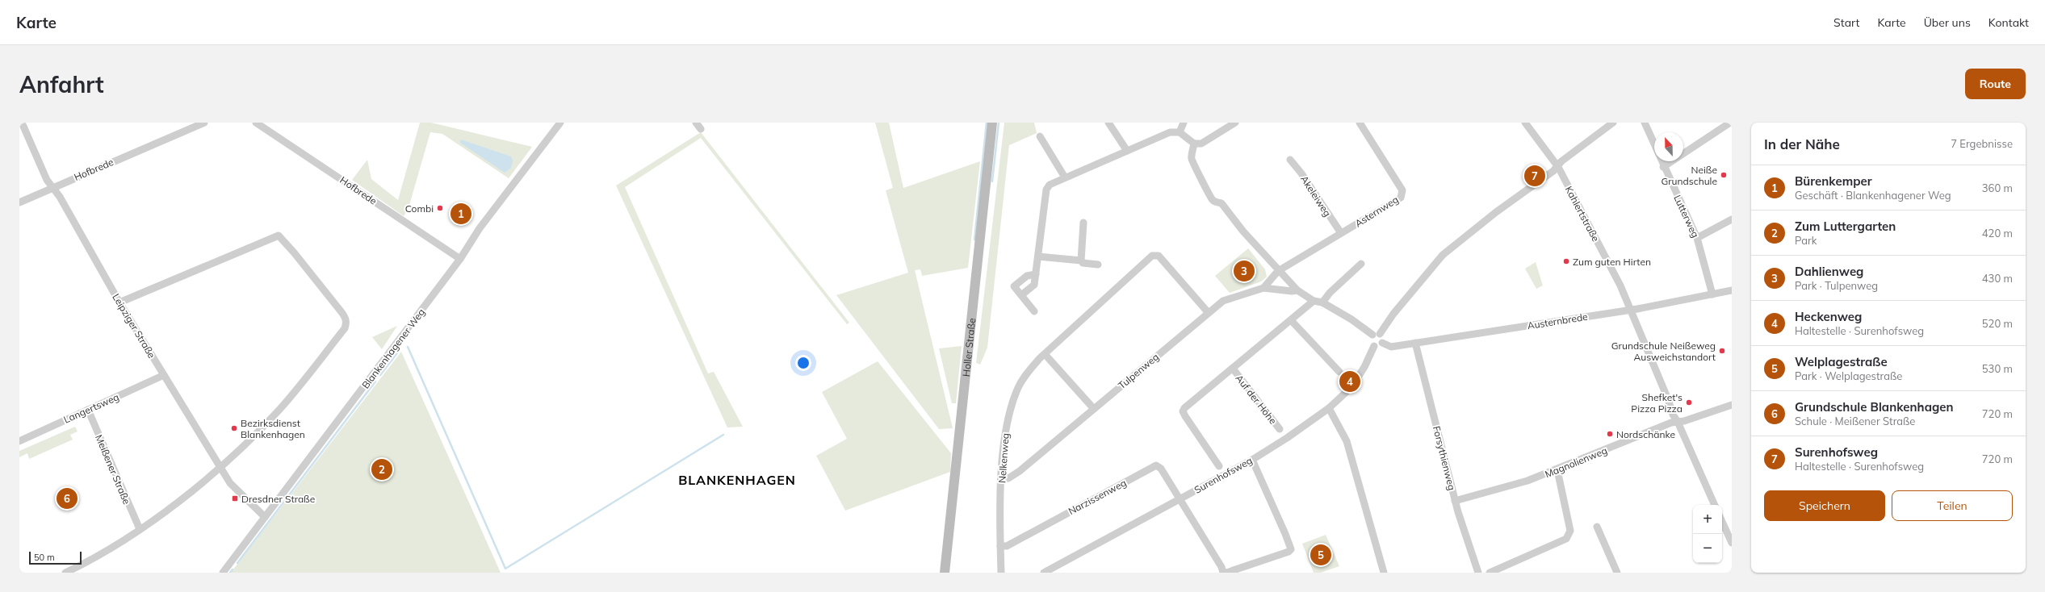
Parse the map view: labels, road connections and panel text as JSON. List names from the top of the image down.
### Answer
{
  "streets": {
    "street": [
      "Hofbrede",
      "Akeleiweg",
      "Asternweg",
      "Kahlertstraße",
      "Lutterweg",
      "Austernbrede",
      "Leipziger Straße",
      "Holler Straße",
      "Blankenhagener Weg",
      "Tulpenweg",
      "Auf der Höhe",
      "Langertsweg",
      "Nelkenweg",
      "Forsythienweg",
      "Magnolienweg",
      "Meißener Straße",
      "Surenhofsweg",
      "Narzissenweg"
    ]
  },
  "crossings": [
    ["Hofbrede", "Leipziger Straße"],
    ["Hofbrede", "Blankenhagener Weg"],
    ["Akeleiweg", "Asternweg"],
    ["Kahlertstraße", "Austernbrede"],
    ["Kahlertstraße", "Magnolienweg"],
    ["Lutterweg", "Austernbrede"],
    ["Austernbrede", "Forsythienweg"],
    ["Austernbrede", "Surenhofsweg"],
    ["Leipziger Straße", "Blankenhagener Weg"],
    ["Leipziger Straße", "Langertsweg"],
    ["Tulpenweg", "Nelkenweg"],
    ["Langertsweg", "Meißener Straße"],
    ["Nelkenweg", "Narzissenweg"],
    ["Forsythienweg", "Magnolienweg"],
    ["Surenhofsweg", "Narzissenweg"]
  ],
  "districts": ["BLANKENHAGEN"],
  "places": {
    "other": [
      "Neiße Grundschule",
      "Combi",
      "Zum guten Hirten",
      "Grundschule Neißeweg Ausweichstandort",
      "Shefket's Pizza Pizza",
      "Bezirksdienst Blankenhagen",
      "Nordschänke"
    ],
    "transit": ["Dresdner Straße"]
  },
  "scale_bar": "50 m",
  "north": "top",
  "page": {
    "header": "Karte",
    "nav": [
      "Start",
      "Karte",
      "Über uns",
      "Kontakt"
    ],
    "buttons": [
      "Route",
      ["Speichern", "Teilen"]
    ],
    "title": "Anfahrt",
    "heading": ["In der Nähe", "7 Ergebnisse"],
    "pins": [
      "7",
      "1",
      "3",
      "4",
      "2",
      "6",
      "5"
    ],
    "list": [
      {
        "mark": "1",
        "name": "Bürenkemper",
        "note": "Geschäft · Blankenhagener Weg",
        "value": "360 m"
      },
      {
        "mark": "2",
        "name": "Zum Luttergarten",
        "note": "Park",
        "value": "420 m"
      },
      {
        "mark": "3",
        "name": "Dahlienweg",
        "note": "Park · Tulpenweg",
        "value": "430 m"
      },
      {
        "mark": "4",
        "name": "Heckenweg",
        "note": "Haltestelle · Surenhofsweg",
        "value": "520 m"
      },
      {
        "mark": "5",
        "name": "Welplagestraße",
        "note": "Park · Welplagestraße",
        "value": "530 m"
      },
      {
        "mark": "6",
        "name": "Grundschule Blankenhagen",
        "note": "Schule · Meißener Straße",
        "value": "720 m"
      },
      {
        "mark": "7",
        "name": "Surenhofsweg",
        "note": "Haltestelle · Surenhofsweg",
        "value": "720 m"
      }
    ],
    "map_buttons": ["+", "−"],
    "scale": "50 m"
  }
}
